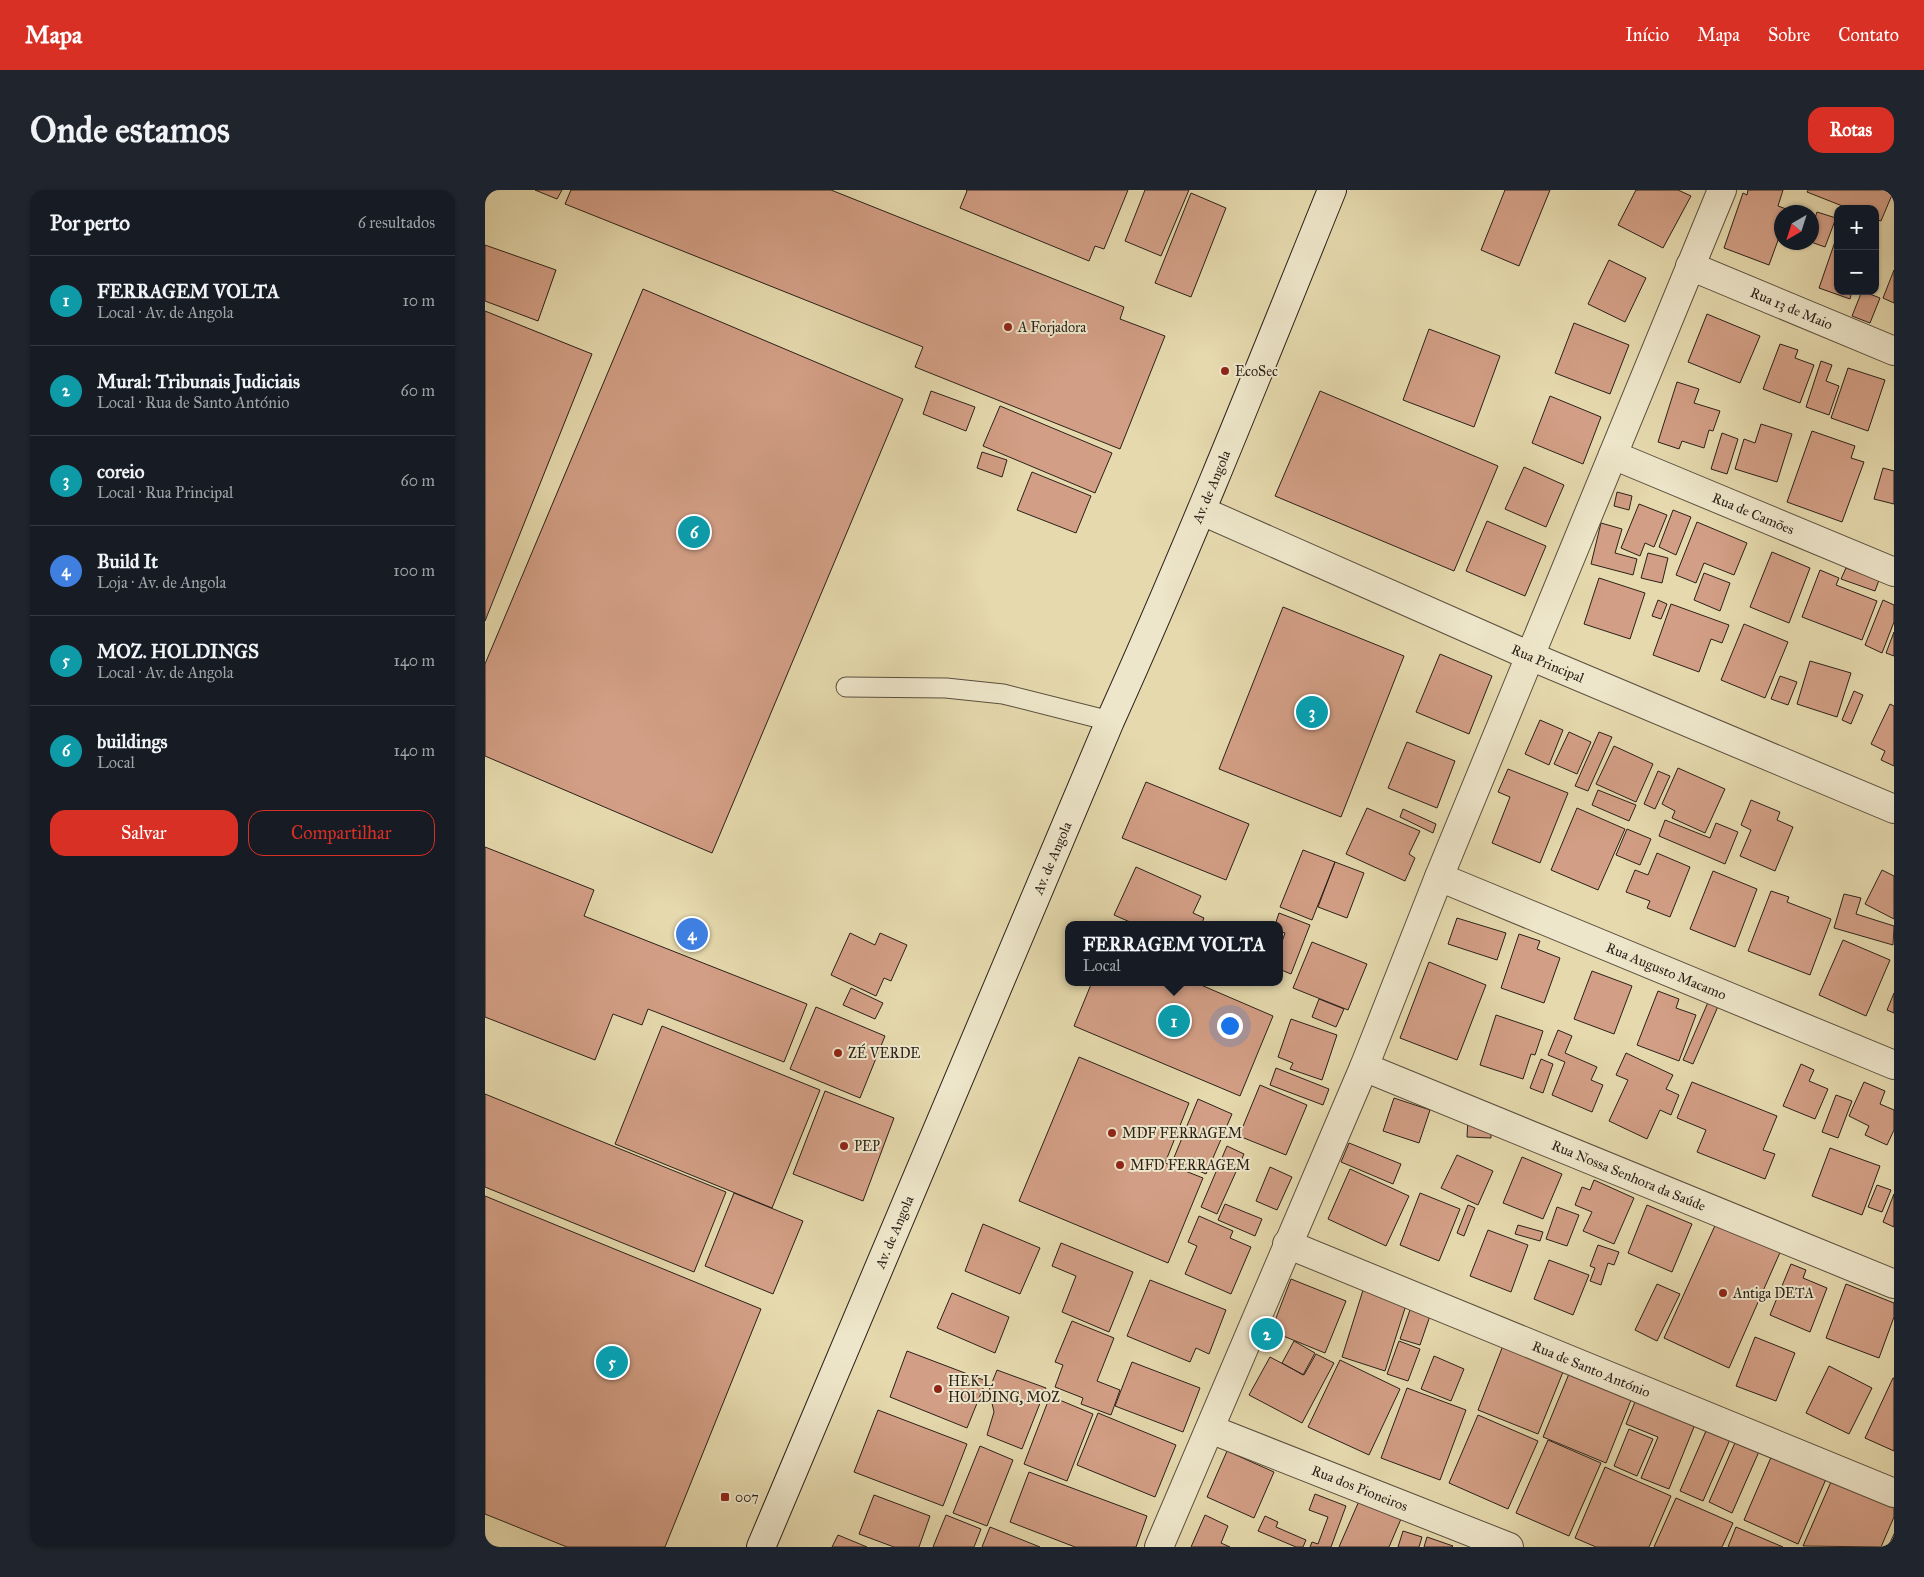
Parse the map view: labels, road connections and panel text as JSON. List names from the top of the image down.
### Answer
{
  "streets": {
    "street": [
      "Rua 13 de Maio",
      "Av. de Angola",
      "Rua de Camões",
      "Rua Principal",
      "Rua Augusto Macamo",
      "Rua Nossa Senhora da Saúde",
      "Rua de Santo António",
      "Rua dos Pioneiros"
    ]
  },
  "crossings": [
    ["Av. de Angola", "Rua Principal"]
  ],
  "places": {
    "other": [
      "A Forjadora",
      "EcoSec",
      "ZÉ VERDE",
      "MDF FERRAGEM",
      "PEP",
      "MFD FERRAGEM",
      "Antiga DETA",
      "HEK L HOLDING, MOZ"
    ],
    "transit": ["007"]
  },
  "north": "bottom left",
  "page": {
    "header": "Mapa",
    "nav": [
      "Início",
      "Mapa",
      "Sobre",
      "Contato"
    ],
    "buttons": [
      "Rotas",
      ["Salvar", "Compartilhar"]
    ],
    "title": "Onde estamos",
    "heading": ["Por perto", "6 resultados"],
    "map_buttons": ["+", "−"],
    "list": [
      {
        "mark": "1",
        "name": "FERRAGEM VOLTA",
        "note": "Local · Av. de Angola",
        "value": "10 m"
      },
      {
        "mark": "2",
        "name": "Mural: Tribunais Judiciais",
        "note": "Local · Rua de Santo António",
        "value": "60 m"
      },
      {
        "mark": "3",
        "name": "coreio",
        "note": "Local · Rua Principal",
        "value": "60 m"
      },
      {
        "mark": "4",
        "name": "Build It",
        "note": "Loja · Av. de Angola",
        "value": "100 m"
      },
      {
        "mark": "5",
        "name": "MOZ. HOLDINGS",
        "note": "Local · Av. de Angola",
        "value": "140 m"
      },
      {
        "mark": "6",
        "name": "buildings",
        "note": "Local",
        "value": "140 m"
      }
    ],
    "pins": [
      "6",
      "3",
      "4",
      "1",
      "2",
      "5"
    ],
    "popup": ["FERRAGEM VOLTA", "Local"]
  }
}
